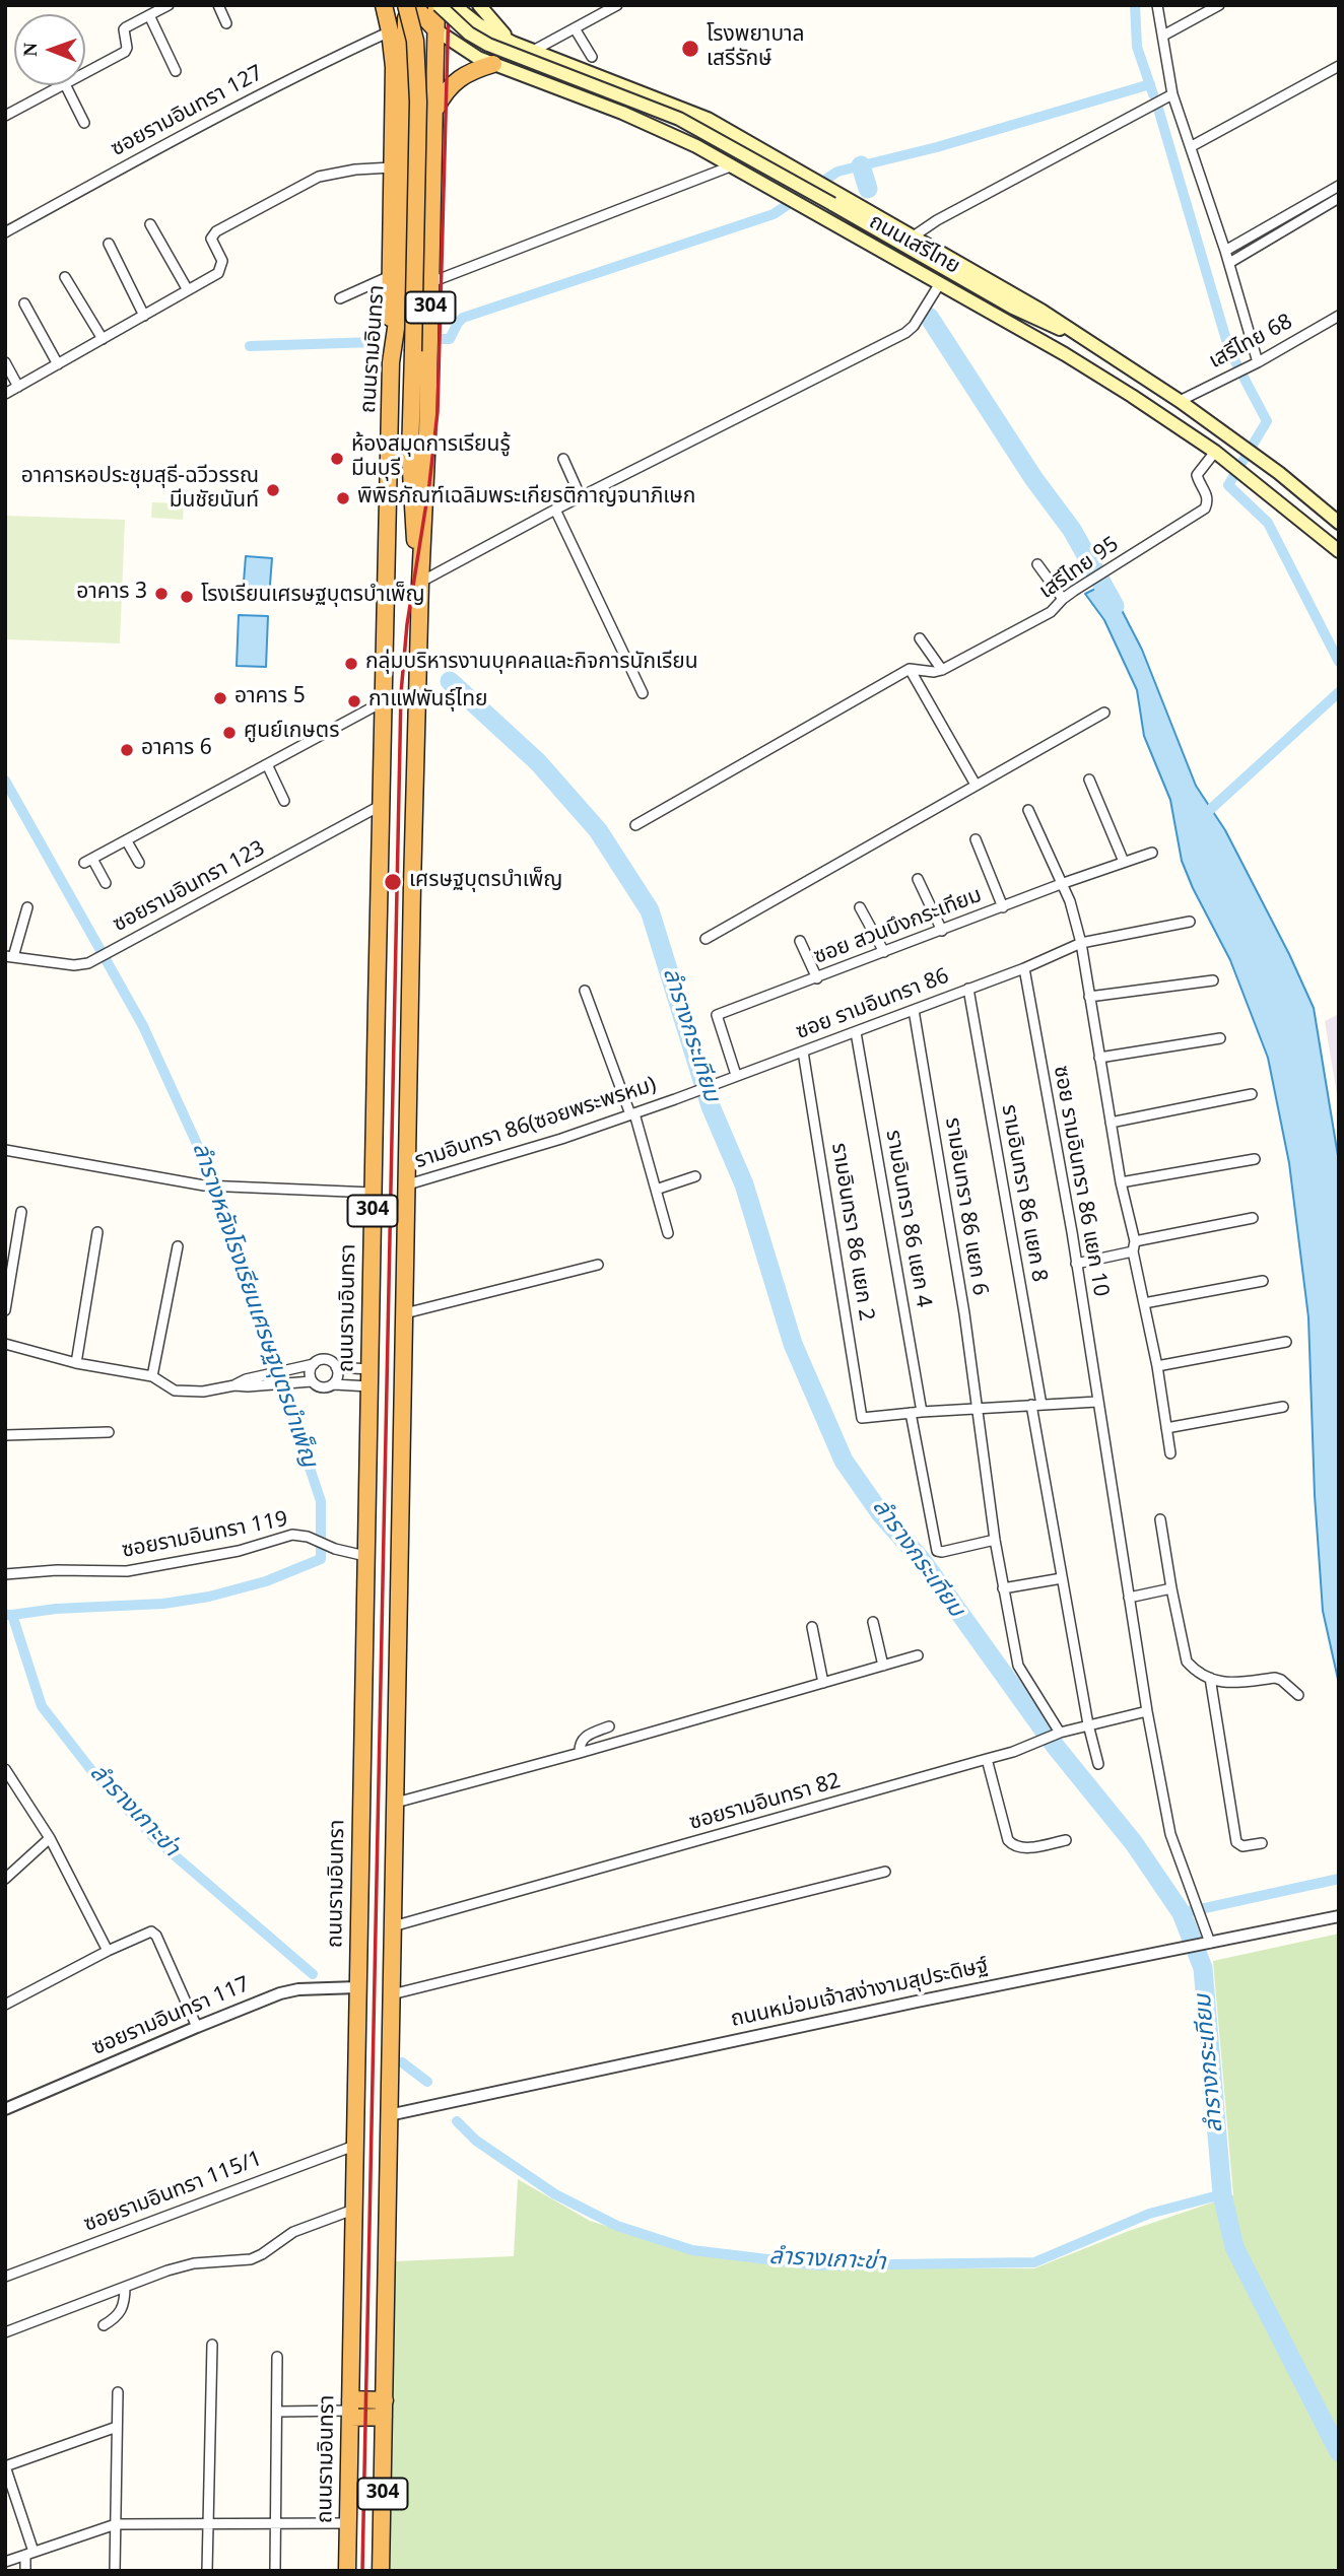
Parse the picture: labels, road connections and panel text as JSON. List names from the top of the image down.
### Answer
{
  "streets": {
    "highway": ["304", "ถนนรามอินทรา"],
    "main road": ["ถนนเสรีไทย"],
    "street": [
      "ซอยรามอินทรา 127",
      "เสรีไทย 68",
      "เสรีไทย 95",
      "ซอยรามอินทรา 123",
      "ซอย สวนบึงกระเทียม",
      "ซอย รามอินทรา 86",
      "รามอินทรา 86(ซอยพระพรหม)",
      "ซอย รามอินทรา 86 แยก 10",
      "รามอินทรา 86 แยก 8",
      "รามอินทรา 86 แยก 6",
      "รามอินทรา 86 แยก 4",
      "รามอินทรา 86 แยก 2",
      "ซอยรามอินทรา 119",
      "ซอยรามอินทรา 82",
      "ถนนหม่อมเจ้าสง่างามสุประดิษฐ์",
      "ซอยรามอินทรา 117",
      "ซอยรามอินทรา 115/1"
    ]
  },
  "crossings": [
    ["ถนนเสรีไทย", "304"],
    ["ถนนเสรีไทย", "เสรีไทย 68"],
    ["ถนนเสรีไทย", "เสรีไทย 95"],
    ["304", "รามอินทรา 86(ซอยพระพรหม)"],
    ["304", "ซอยรามอินทรา 82"],
    ["304", "ถนนหม่อมเจ้าสง่างามสุประดิษฐ์"],
    ["ถนนรามอินทรา", "ซอยรามอินทรา 123"],
    ["ถนนรามอินทรา", "ซอยรามอินทรา 119"],
    ["ถนนรามอินทรา", "ซอยรามอินทรา 117"],
    ["ถนนรามอินทรา", "ซอยรามอินทรา 115/1"],
    ["ซอย สวนบึงกระเทียม", "ซอย รามอินทรา 86"],
    ["ซอย รามอินทรา 86", "รามอินทรา 86(ซอยพระพรหม)"],
    ["ซอย รามอินทรา 86", "ซอย รามอินทรา 86 แยก 10"],
    ["ซอย รามอินทรา 86", "รามอินทรา 86 แยก 8"],
    ["ซอย รามอินทรา 86", "รามอินทรา 86 แยก 6"],
    ["ซอย รามอินทรา 86", "รามอินทรา 86 แยก 4"],
    ["ซอย รามอินทรา 86", "รามอินทรา 86 แยก 2"],
    ["ซอย รามอินทรา 86 แยก 10", "ซอยรามอินทรา 82"],
    ["ซอย รามอินทรา 86 แยก 10", "ถนนหม่อมเจ้าสง่างามสุประดิษฐ์"],
    ["รามอินทรา 86 แยก 8", "ซอยรามอินทรา 82"],
    ["รามอินทรา 86 แยก 6", "รามอินทรา 86 แยก 4"],
    ["รามอินทรา 86 แยก 6", "ซอยรามอินทรา 82"],
    ["รามอินทรา 86 แยก 4", "รามอินทรา 86 แยก 2"]
  ],
  "water": ["ลำรางกระเทียม", "ลำรางหลังโรงเรียนเศรษฐบุตรบำเพ็ญ", "ลำรางเกาะข่า"],
  "places": [
    "โรงพยาบาล เสรีรักษ์",
    "ห้องสมุดการเรียนรู้ มีนบุรี",
    "อาคารหอประชุมสุธี-ฉวีวรรณ มีนชัยนันท์",
    "พิพิธภัณฑ์เฉลิมพระเกียรติกาญจนาภิเษก",
    "อาคาร 3",
    "โรงเรียนเศรษฐบุตรบำเพ็ญ",
    "กลุ่มบริหารงานบุคคลและกิจการนักเรียน",
    "อาคาร 5",
    "กาแฟพันธ์ุไทย",
    "ศูนย์เกษตร",
    "อาคาร 6",
    "เศรษฐบุตรบำเพ็ญ"
  ],
  "north": "left"
}
